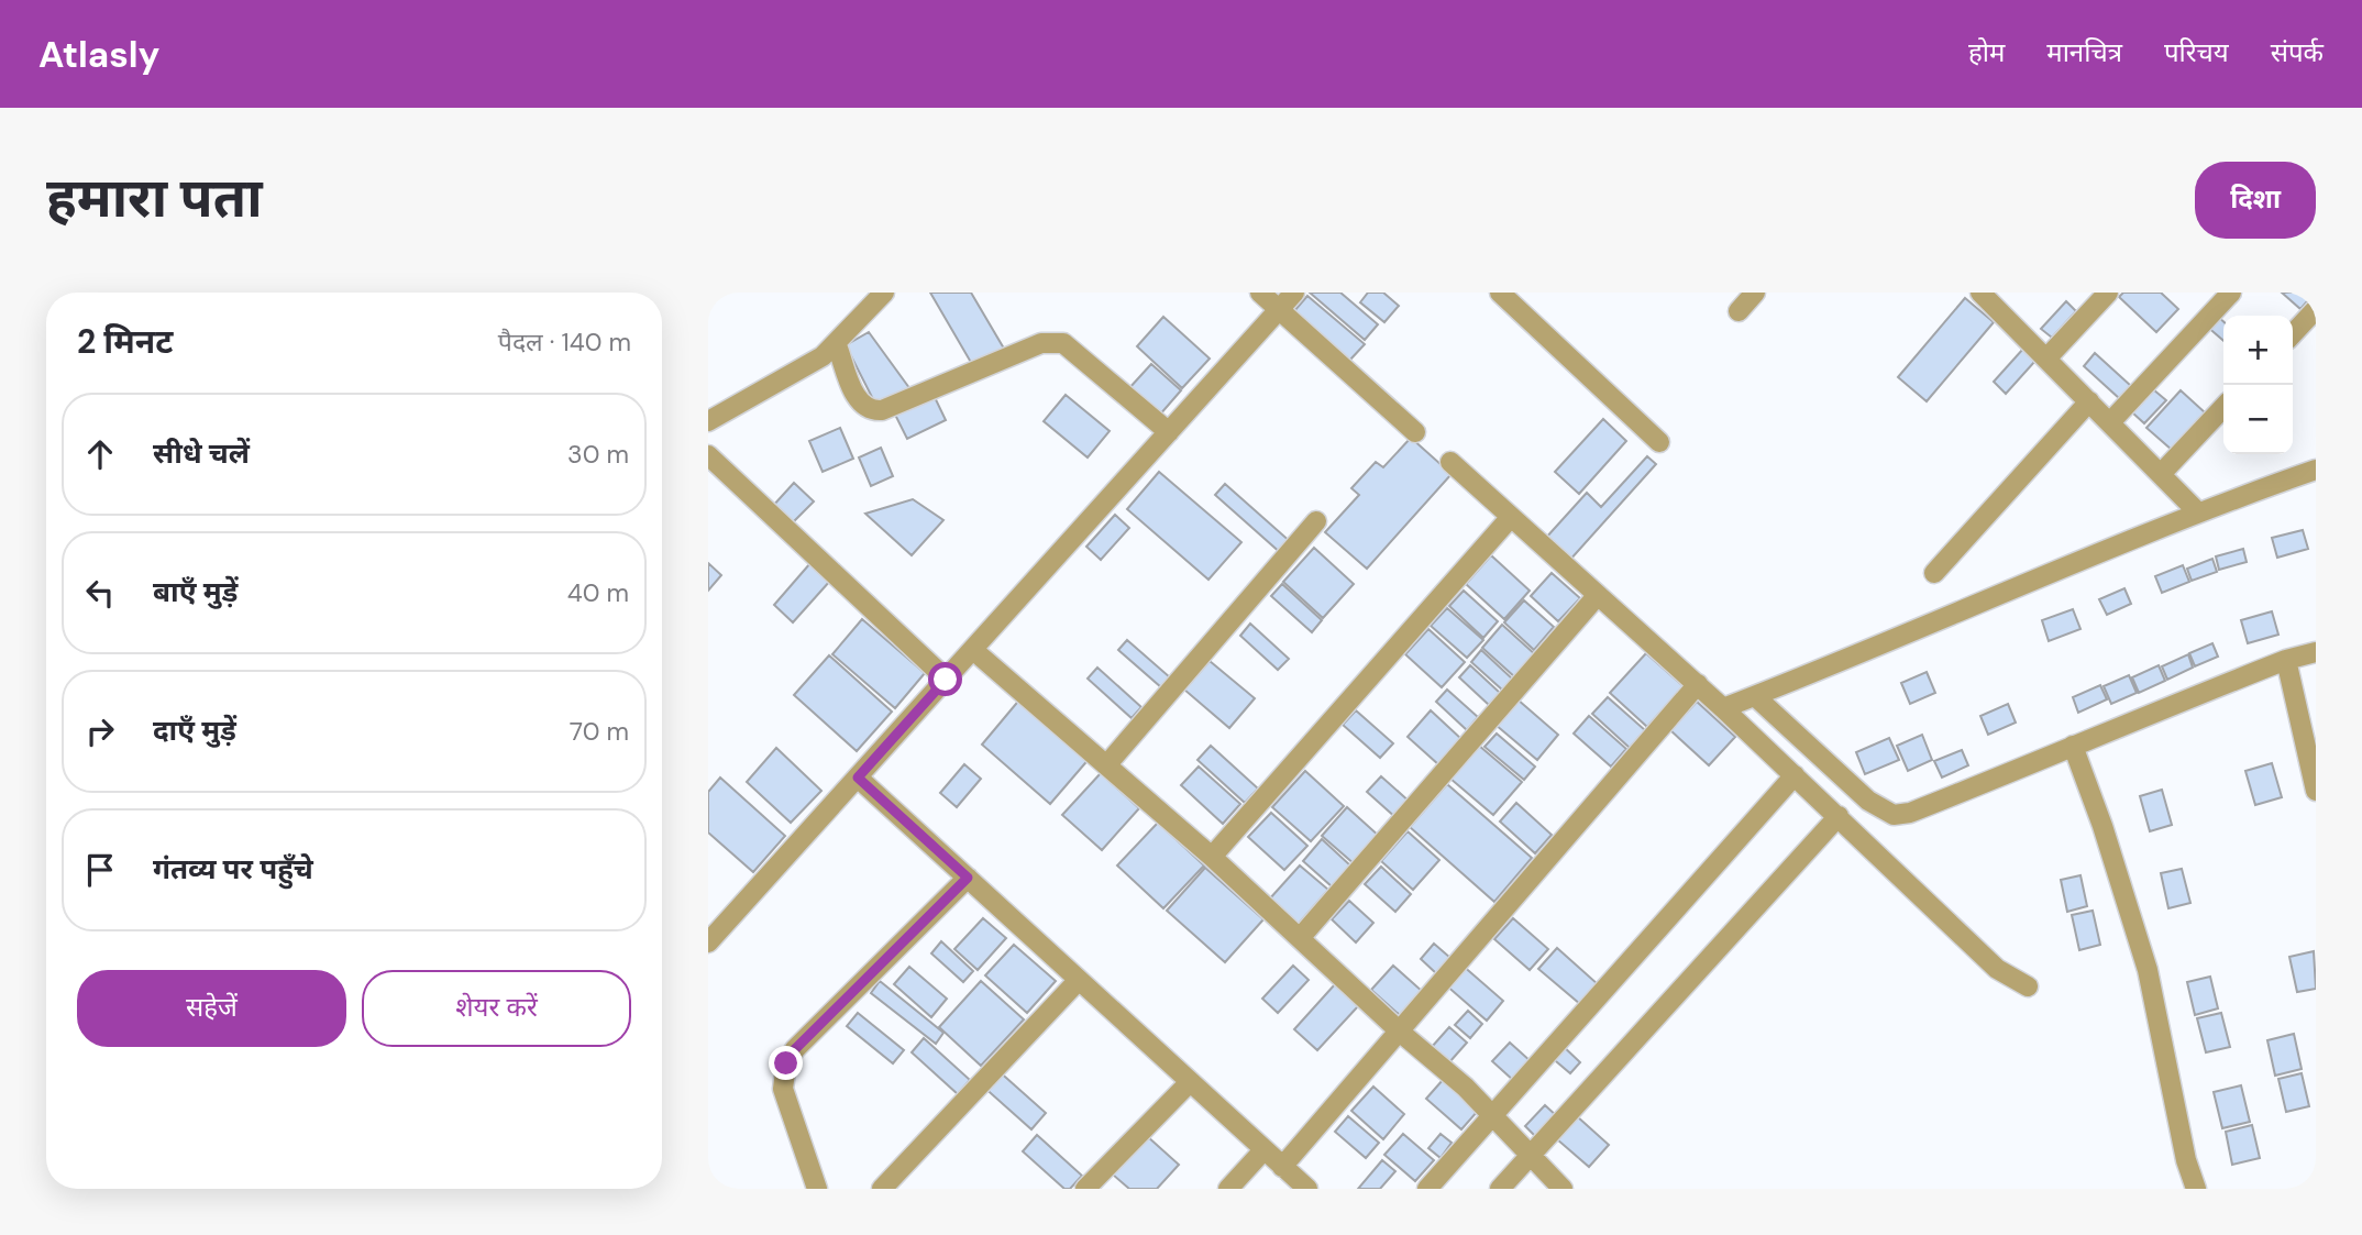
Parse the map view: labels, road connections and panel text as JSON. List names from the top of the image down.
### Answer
{
  "page": {
    "header": "Atlasly",
    "nav": [
      "होम",
      "मानचित्र",
      "परिचय",
      "संपर्क"
    ],
    "buttons": [
      "दिशा",
      ["सहेजें", "शेयर करें"]
    ],
    "title": "हमारा पता",
    "heading": ["2 मिनट", "पैदल · 140 m"],
    "map_buttons": ["+", "−"],
    "list": [
      ["सीधे चलें", "30 m"],
      ["बाएँ मुड़ें", "40 m"],
      ["दाएँ मुड़ें", "70 m"],
      "गंतव्य पर पहुँचे"
    ]
  }
}
